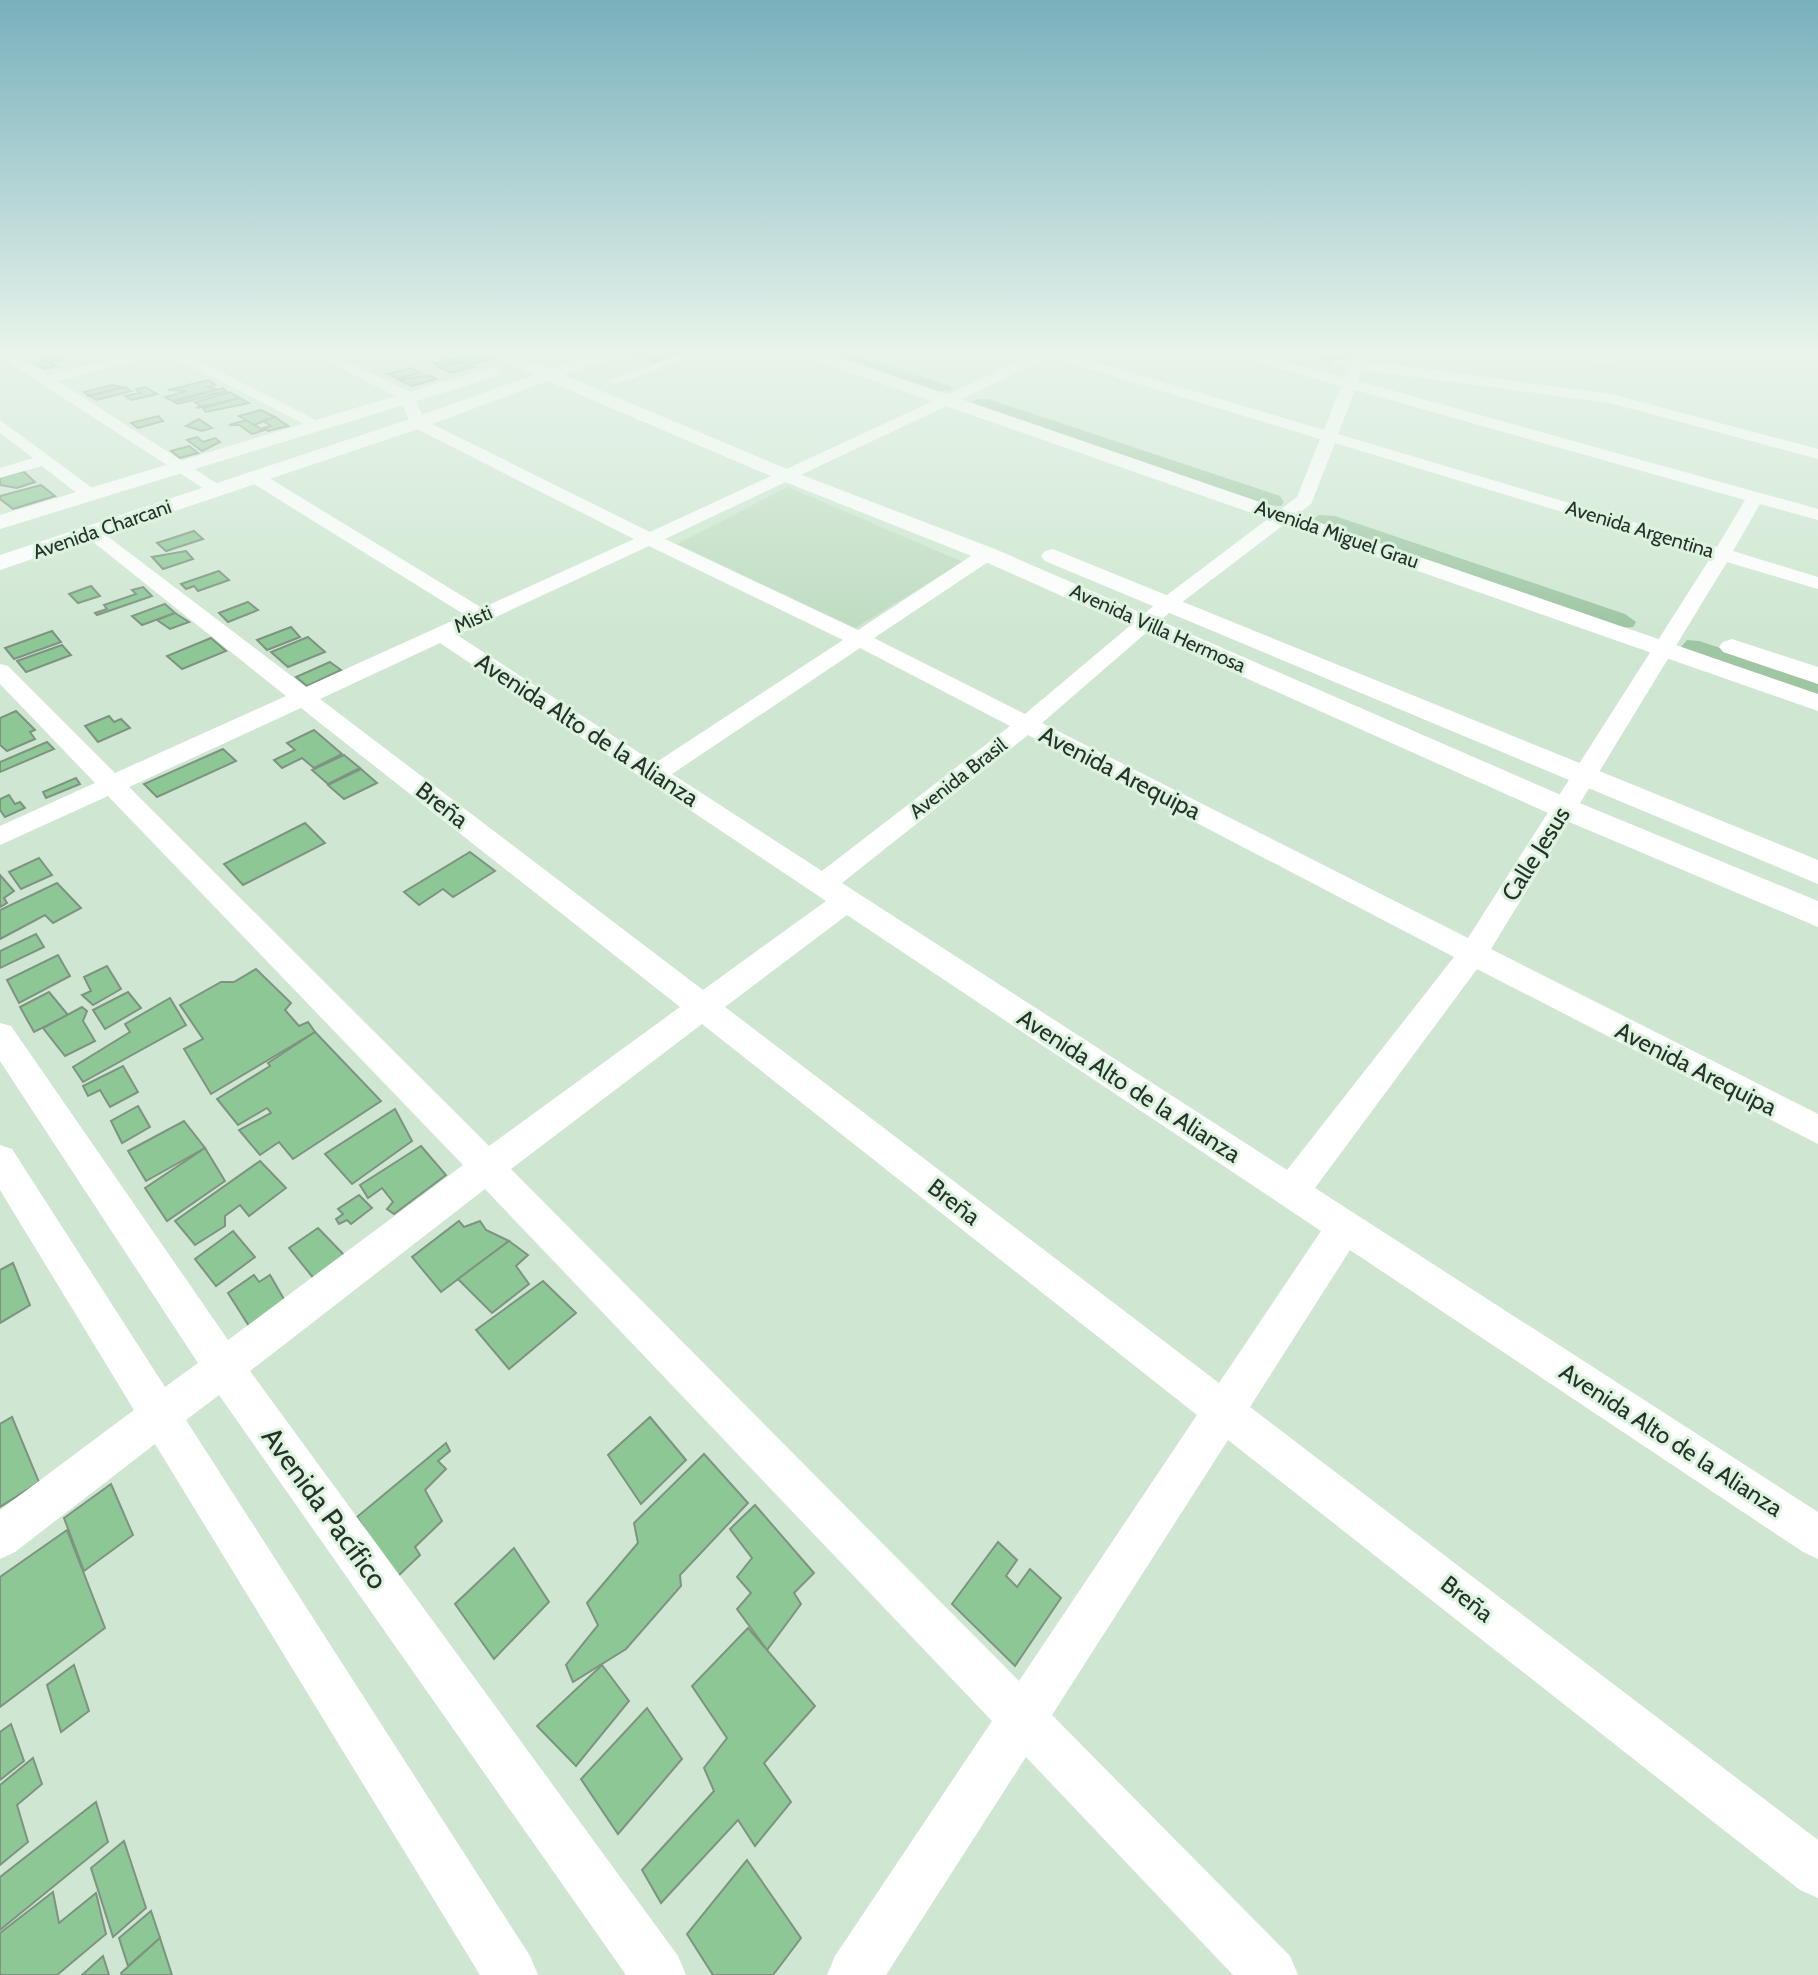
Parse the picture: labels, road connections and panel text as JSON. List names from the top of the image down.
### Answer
{
  "streets": {
    "street": [
      "Avenida Charcani",
      "Avenida Argentina",
      "Avenida Miguel Grau",
      "Misti",
      "Avenida Villa Hermosa",
      "Avenida Alto de la Alianza",
      "Avenida Arequipa",
      "Avenida Brasil",
      "Breña",
      "Calle Jesus",
      "Avenida Pacífico"
    ]
  },
  "crossings": [
    ["Avenida Charcani", "Breña"],
    ["Avenida Argentina", "Calle Jesus"],
    ["Avenida Miguel Grau", "Avenida Brasil"],
    ["Avenida Miguel Grau", "Calle Jesus"],
    ["Misti", "Avenida Villa Hermosa"],
    ["Misti", "Avenida Alto de la Alianza"],
    ["Misti", "Avenida Arequipa"],
    ["Misti", "Breña"],
    ["Avenida Villa Hermosa", "Avenida Brasil"],
    ["Avenida Villa Hermosa", "Calle Jesus"],
    ["Avenida Alto de la Alianza", "Avenida Brasil"],
    ["Avenida Alto de la Alianza", "Calle Jesus"],
    ["Avenida Arequipa", "Avenida Brasil"],
    ["Avenida Arequipa", "Calle Jesus"],
    ["Avenida Brasil", "Breña"],
    ["Avenida Brasil", "Avenida Pacífico"]
  ]
}
